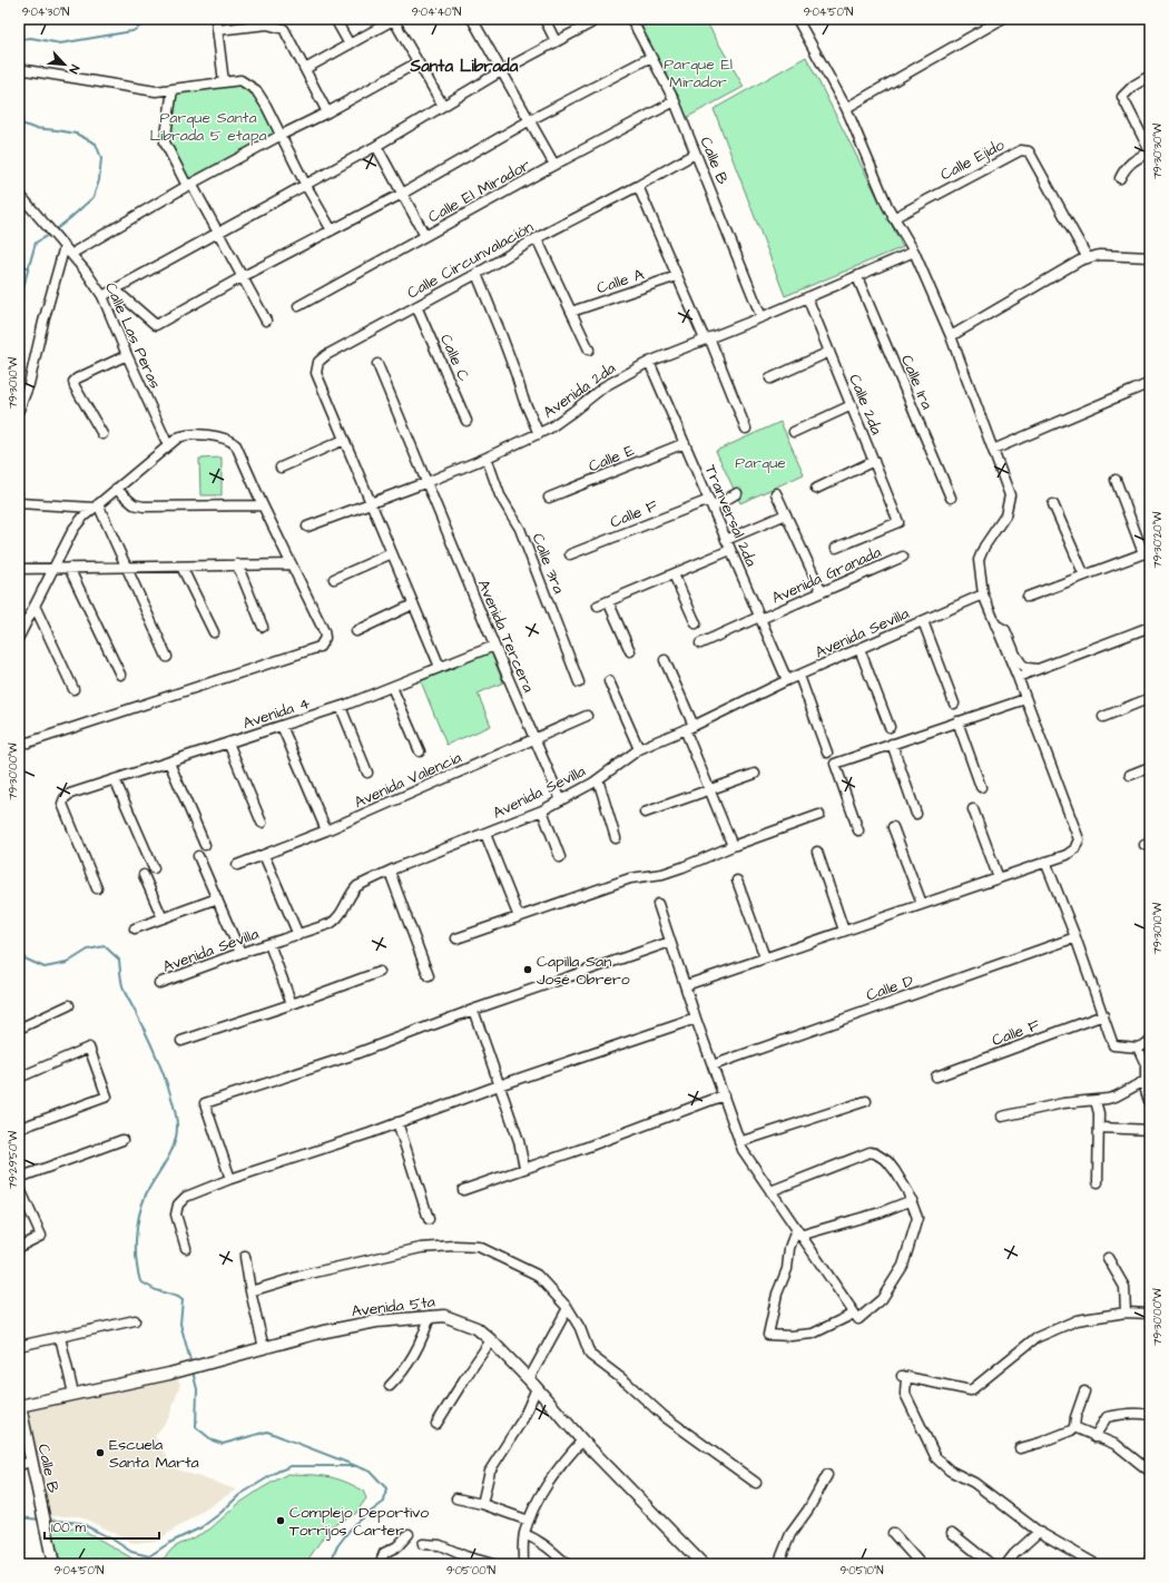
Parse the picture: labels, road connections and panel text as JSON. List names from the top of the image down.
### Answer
{
  "streets": {
    "street": [
      "Calle Ejido",
      "Calle B",
      "Calle El Mirador",
      "Calle Circunvalación",
      "Calle A",
      "Calle Las Peras",
      "Calle C",
      "Calle 1ra",
      "Avenida 2da",
      "Calle 2da",
      "Calle E",
      "Calle F",
      "Tranversal 2da",
      "Calle 3ra",
      "Avenida Granada",
      "Avenida Sevilla",
      "Avenida Tercera",
      "Avenida 4",
      "Avenida Valencia",
      "Calle D",
      "Avenida 5ta"
    ]
  },
  "crossings": [
    ["Calle B", "Calle El Mirador"],
    ["Calle B", "Calle Circunvalación"],
    ["Calle B", "Avenida 2da"],
    ["Calle B", "Avenida 5ta"],
    ["Calle Circunvalación", "Calle C"],
    ["Calle 1ra", "Avenida 2da"],
    ["Avenida 2da", "Calle 2da"],
    ["Avenida 2da", "Tranversal 2da"],
    ["Avenida 2da", "Calle 3ra"],
    ["Avenida 2da", "Avenida Tercera"],
    ["Calle E", "Tranversal 2da"],
    ["Calle F", "Tranversal 2da"],
    ["Tranversal 2da", "Avenida Granada"],
    ["Tranversal 2da", "Avenida Sevilla"],
    ["Avenida Sevilla", "Avenida Tercera"],
    ["Avenida Tercera", "Avenida 4"],
    ["Avenida Tercera", "Avenida Valencia"]
  ],
  "districts": ["Santa Librada"],
  "parks": ["Parque El Mirador", "Parque Santa Librada 5 etapa", "Parque"],
  "places": ["Capilla San José Obrero", "Escuela Santa Marta", "Complejo Deportivo Torrijos Carter"],
  "scale_bar": "100 m",
  "north": "bottom right",
  "coordinates": [
    "9°04'30\"N",
    "9°04'40\"N",
    "9°04'50\"N",
    "79°30'30\"W",
    "79°30'10\"W",
    "79°30'20\"W",
    "79°30'00\"W",
    "79°29'50\"W",
    "9°05'00\"N",
    "9°05'10\"N"
  ]
}
